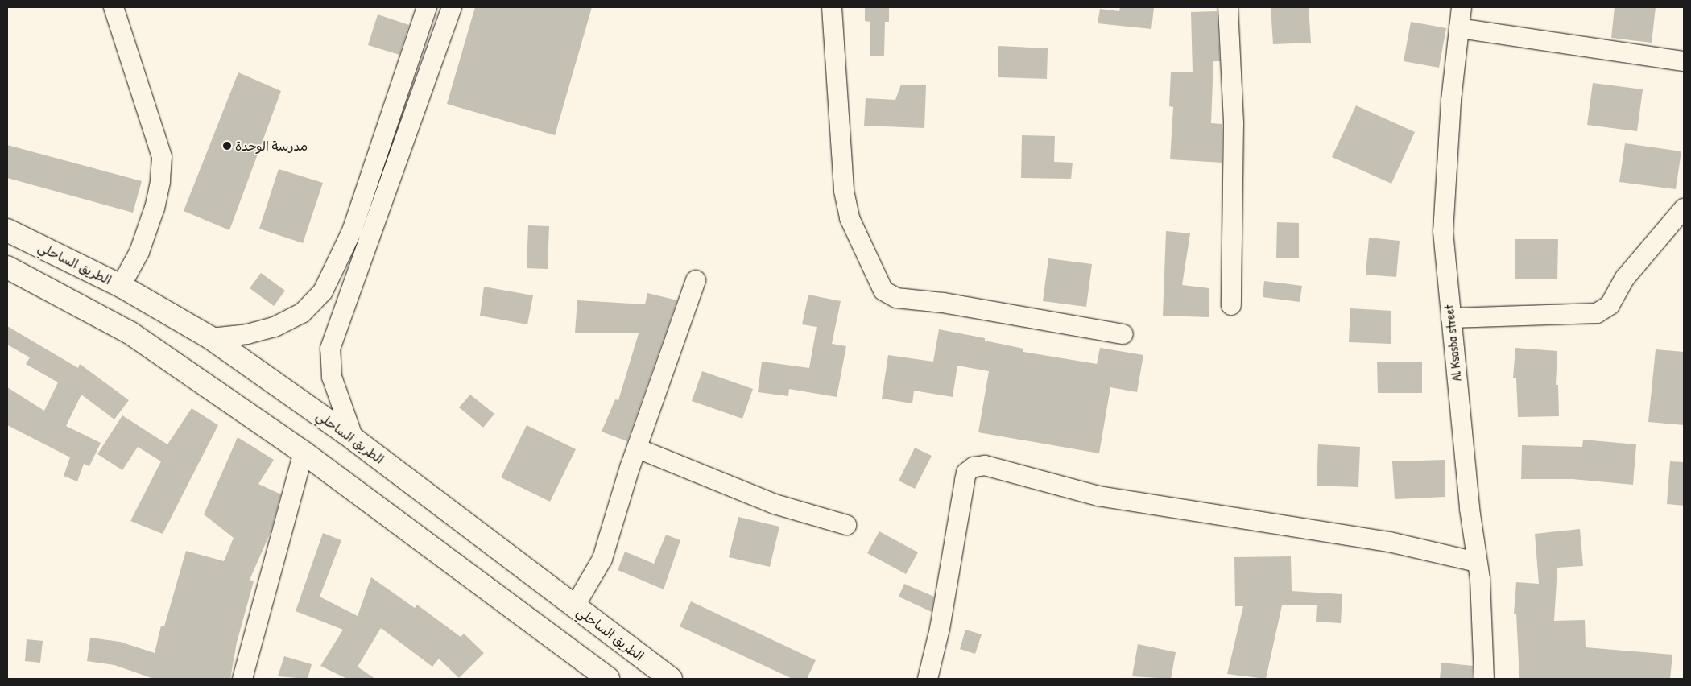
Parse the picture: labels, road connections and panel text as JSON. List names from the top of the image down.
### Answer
{
  "streets": {
    "highway": ["الطريق الساحلي"],
    "street": ["Al Ksasba street"]
  },
  "places": ["مدرسة الوحدة"]
}
